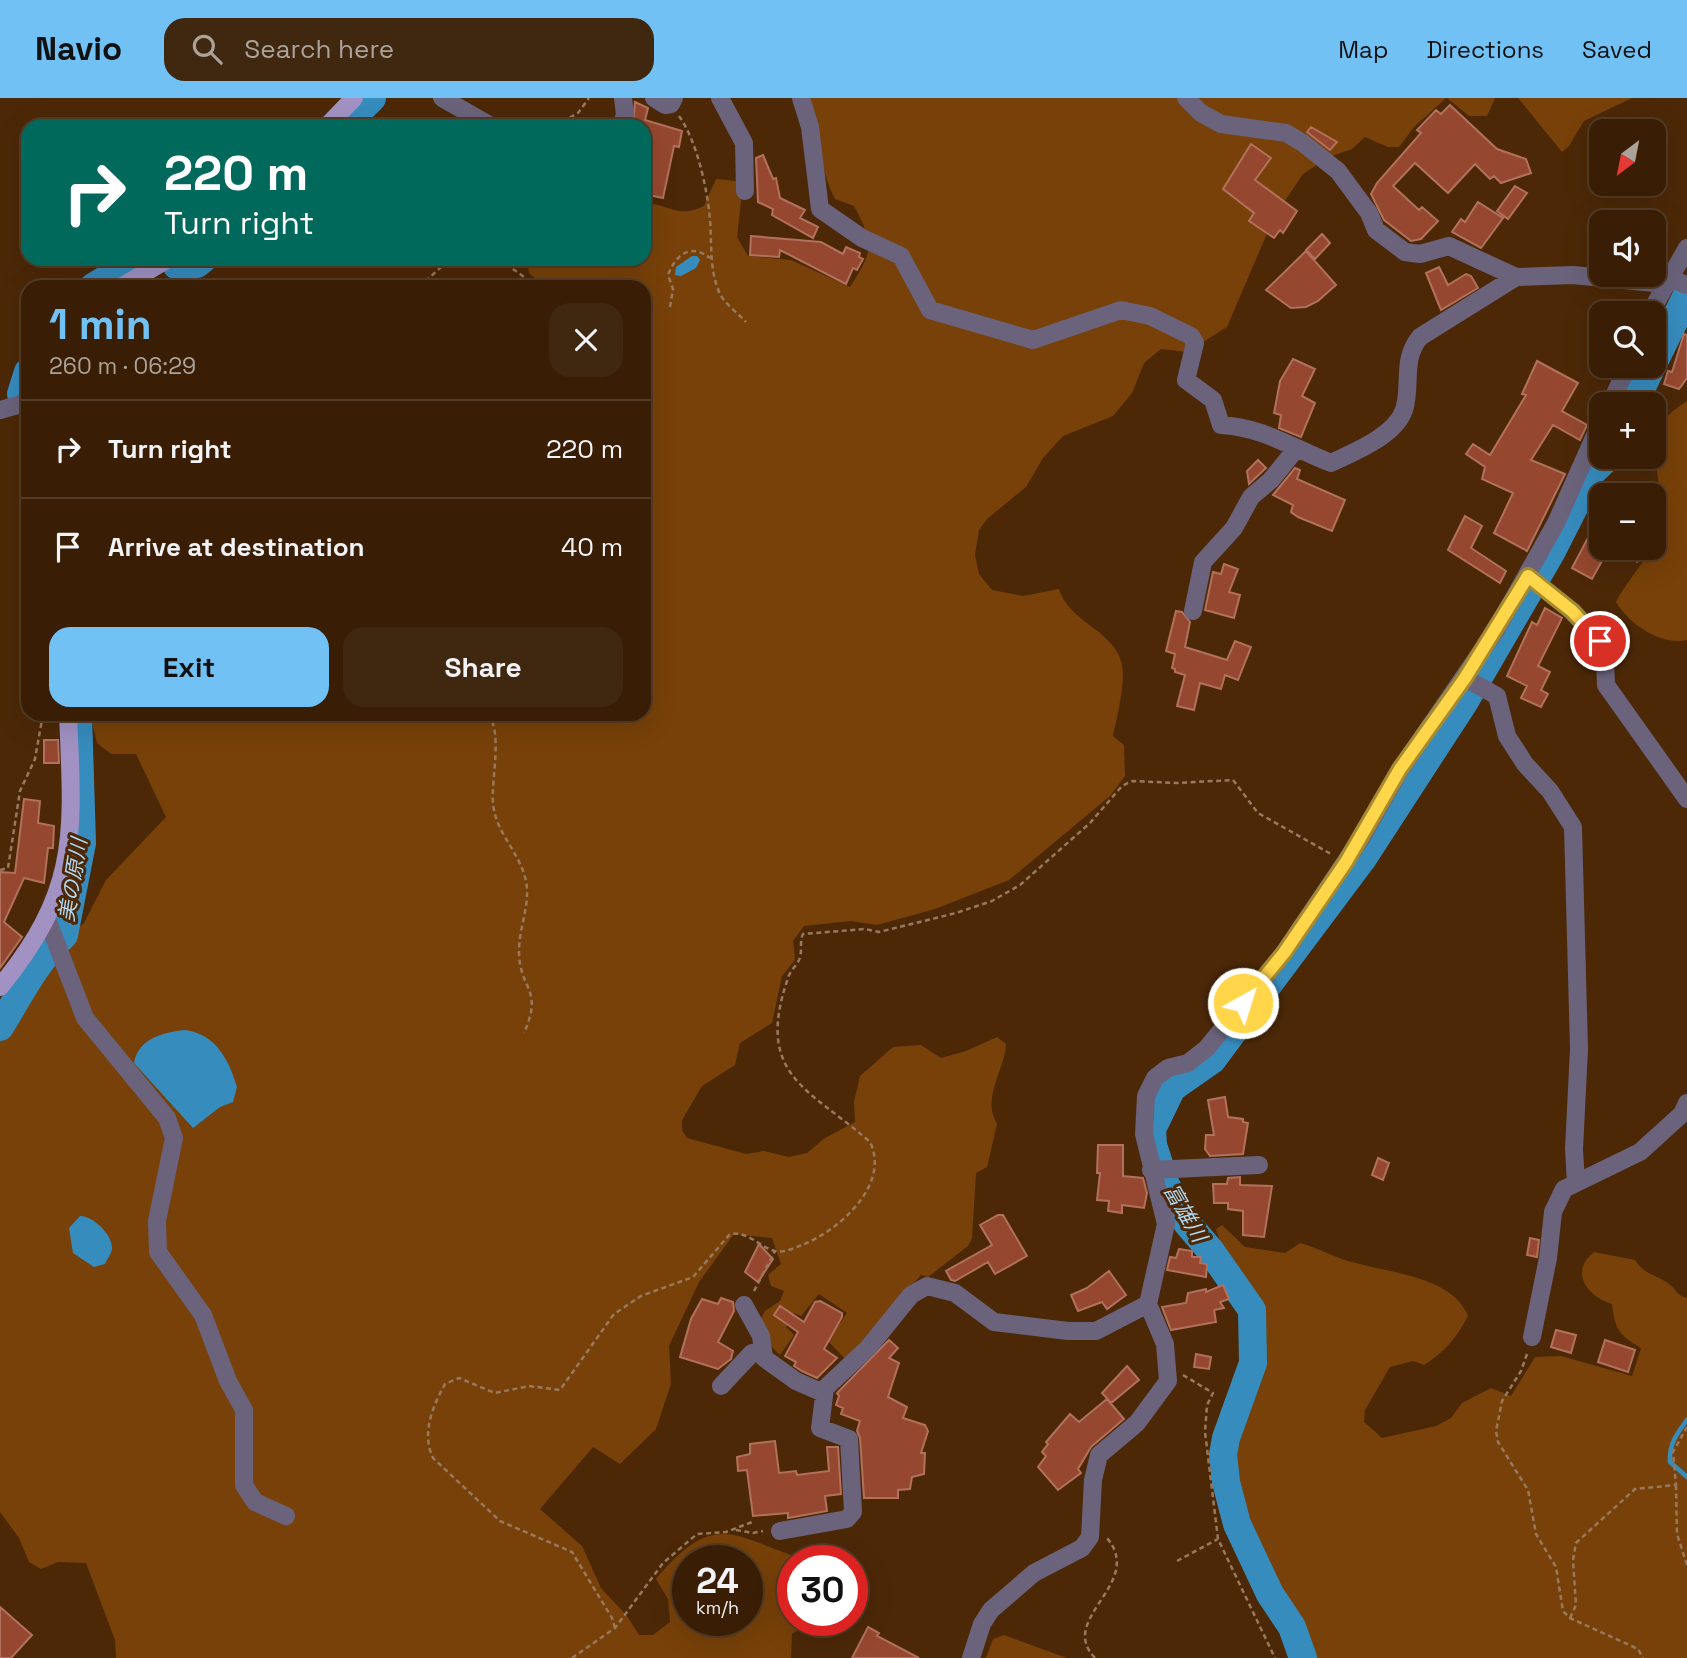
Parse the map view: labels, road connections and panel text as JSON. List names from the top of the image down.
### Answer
{
  "water": ["美の原川", "富雄川"],
  "north": "bottom left",
  "page": {
    "header": "Navio",
    "search": "Search here",
    "nav": ["Map", "Directions", "Saved"],
    "map_buttons": ["+", "−"],
    "turn": ["220 m", "Turn right"],
    "heading": ["1 min", "260 m · 06:29"],
    "list": [
      {
        "name": "Turn right",
        "value": "220 m"
      },
      {
        "name": "Arrive at destination",
        "value": "40 m"
      }
    ],
    "buttons": ["Exit", "Share"],
    "speed": "24 km/h",
    "limit": "30"
  }
}
